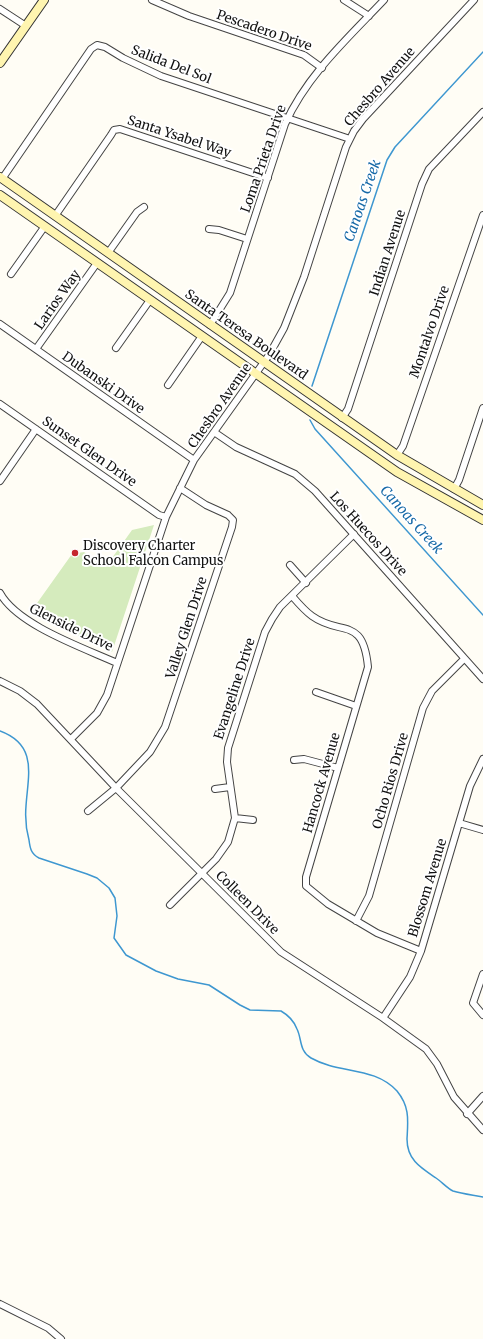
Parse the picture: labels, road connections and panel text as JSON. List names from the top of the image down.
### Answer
{
  "streets": {
    "main road": ["Santa Teresa Boulevard"],
    "street": [
      "Pescadero Drive",
      "Salida Del Sol",
      "Chesbro Avenue",
      "Santa Ysabel Way",
      "Loma Prieta Drive",
      "Indian Avenue",
      "Larios Way",
      "Montalvo Drive",
      "Dubanski Drive",
      "Sunset Glen Drive",
      "Los Huecos Drive",
      "Glenside Drive",
      "Valley Glen Drive",
      "Evangeline Drive",
      "Ocho Rios Drive",
      "Hancock Avenue",
      "Blossom Avenue",
      "Colleen Drive"
    ]
  },
  "crossings": [
    ["Pescadero Drive", "Loma Prieta Drive"],
    ["Salida Del Sol", "Chesbro Avenue"],
    ["Salida Del Sol", "Loma Prieta Drive"],
    ["Salida Del Sol", "Santa Teresa Boulevard"],
    ["Chesbro Avenue", "Santa Teresa Boulevard"],
    ["Chesbro Avenue", "Dubanski Drive"],
    ["Chesbro Avenue", "Sunset Glen Drive"],
    ["Chesbro Avenue", "Los Huecos Drive"],
    ["Chesbro Avenue", "Glenside Drive"],
    ["Chesbro Avenue", "Valley Glen Drive"],
    ["Chesbro Avenue", "Colleen Drive"],
    ["Santa Ysabel Way", "Loma Prieta Drive"],
    ["Santa Ysabel Way", "Santa Teresa Boulevard"],
    ["Loma Prieta Drive", "Santa Teresa Boulevard"],
    ["Indian Avenue", "Santa Teresa Boulevard"],
    ["Larios Way", "Santa Teresa Boulevard"],
    ["Larios Way", "Dubanski Drive"],
    ["Montalvo Drive", "Santa Teresa Boulevard"],
    ["Los Huecos Drive", "Evangeline Drive"],
    ["Los Huecos Drive", "Ocho Rios Drive"],
    ["Valley Glen Drive", "Colleen Drive"],
    ["Evangeline Drive", "Hancock Avenue"],
    ["Evangeline Drive", "Colleen Drive"],
    ["Ocho Rios Drive", "Hancock Avenue"],
    ["Hancock Avenue", "Blossom Avenue"],
    ["Blossom Avenue", "Colleen Drive"]
  ],
  "water": ["Canoas Creek"],
  "places": ["Discovery Charter School Falcon Campus"]
}
